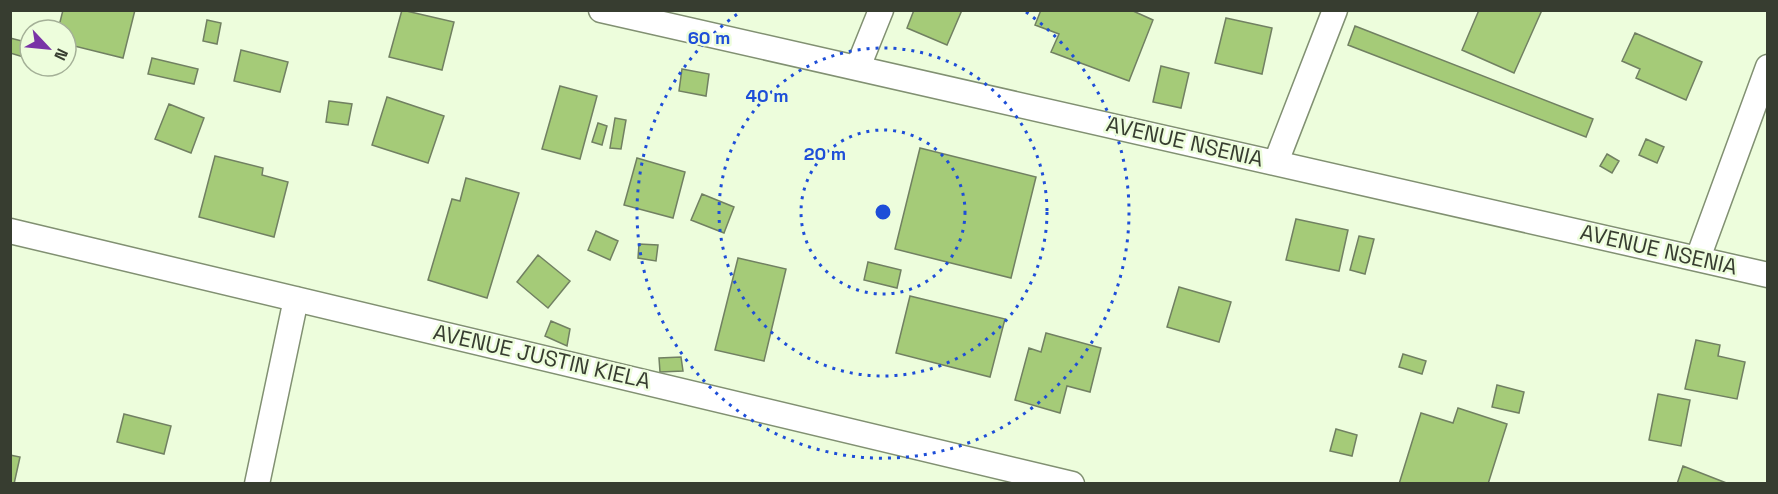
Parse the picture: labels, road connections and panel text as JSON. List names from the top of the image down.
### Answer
{
  "streets": {
    "street": ["AVENUE NSENIA", "AVENUE JUSTIN KIELA"]
  },
  "north": "bottom right",
  "rings": ["60 m", "40 m", "20 m"]
}
